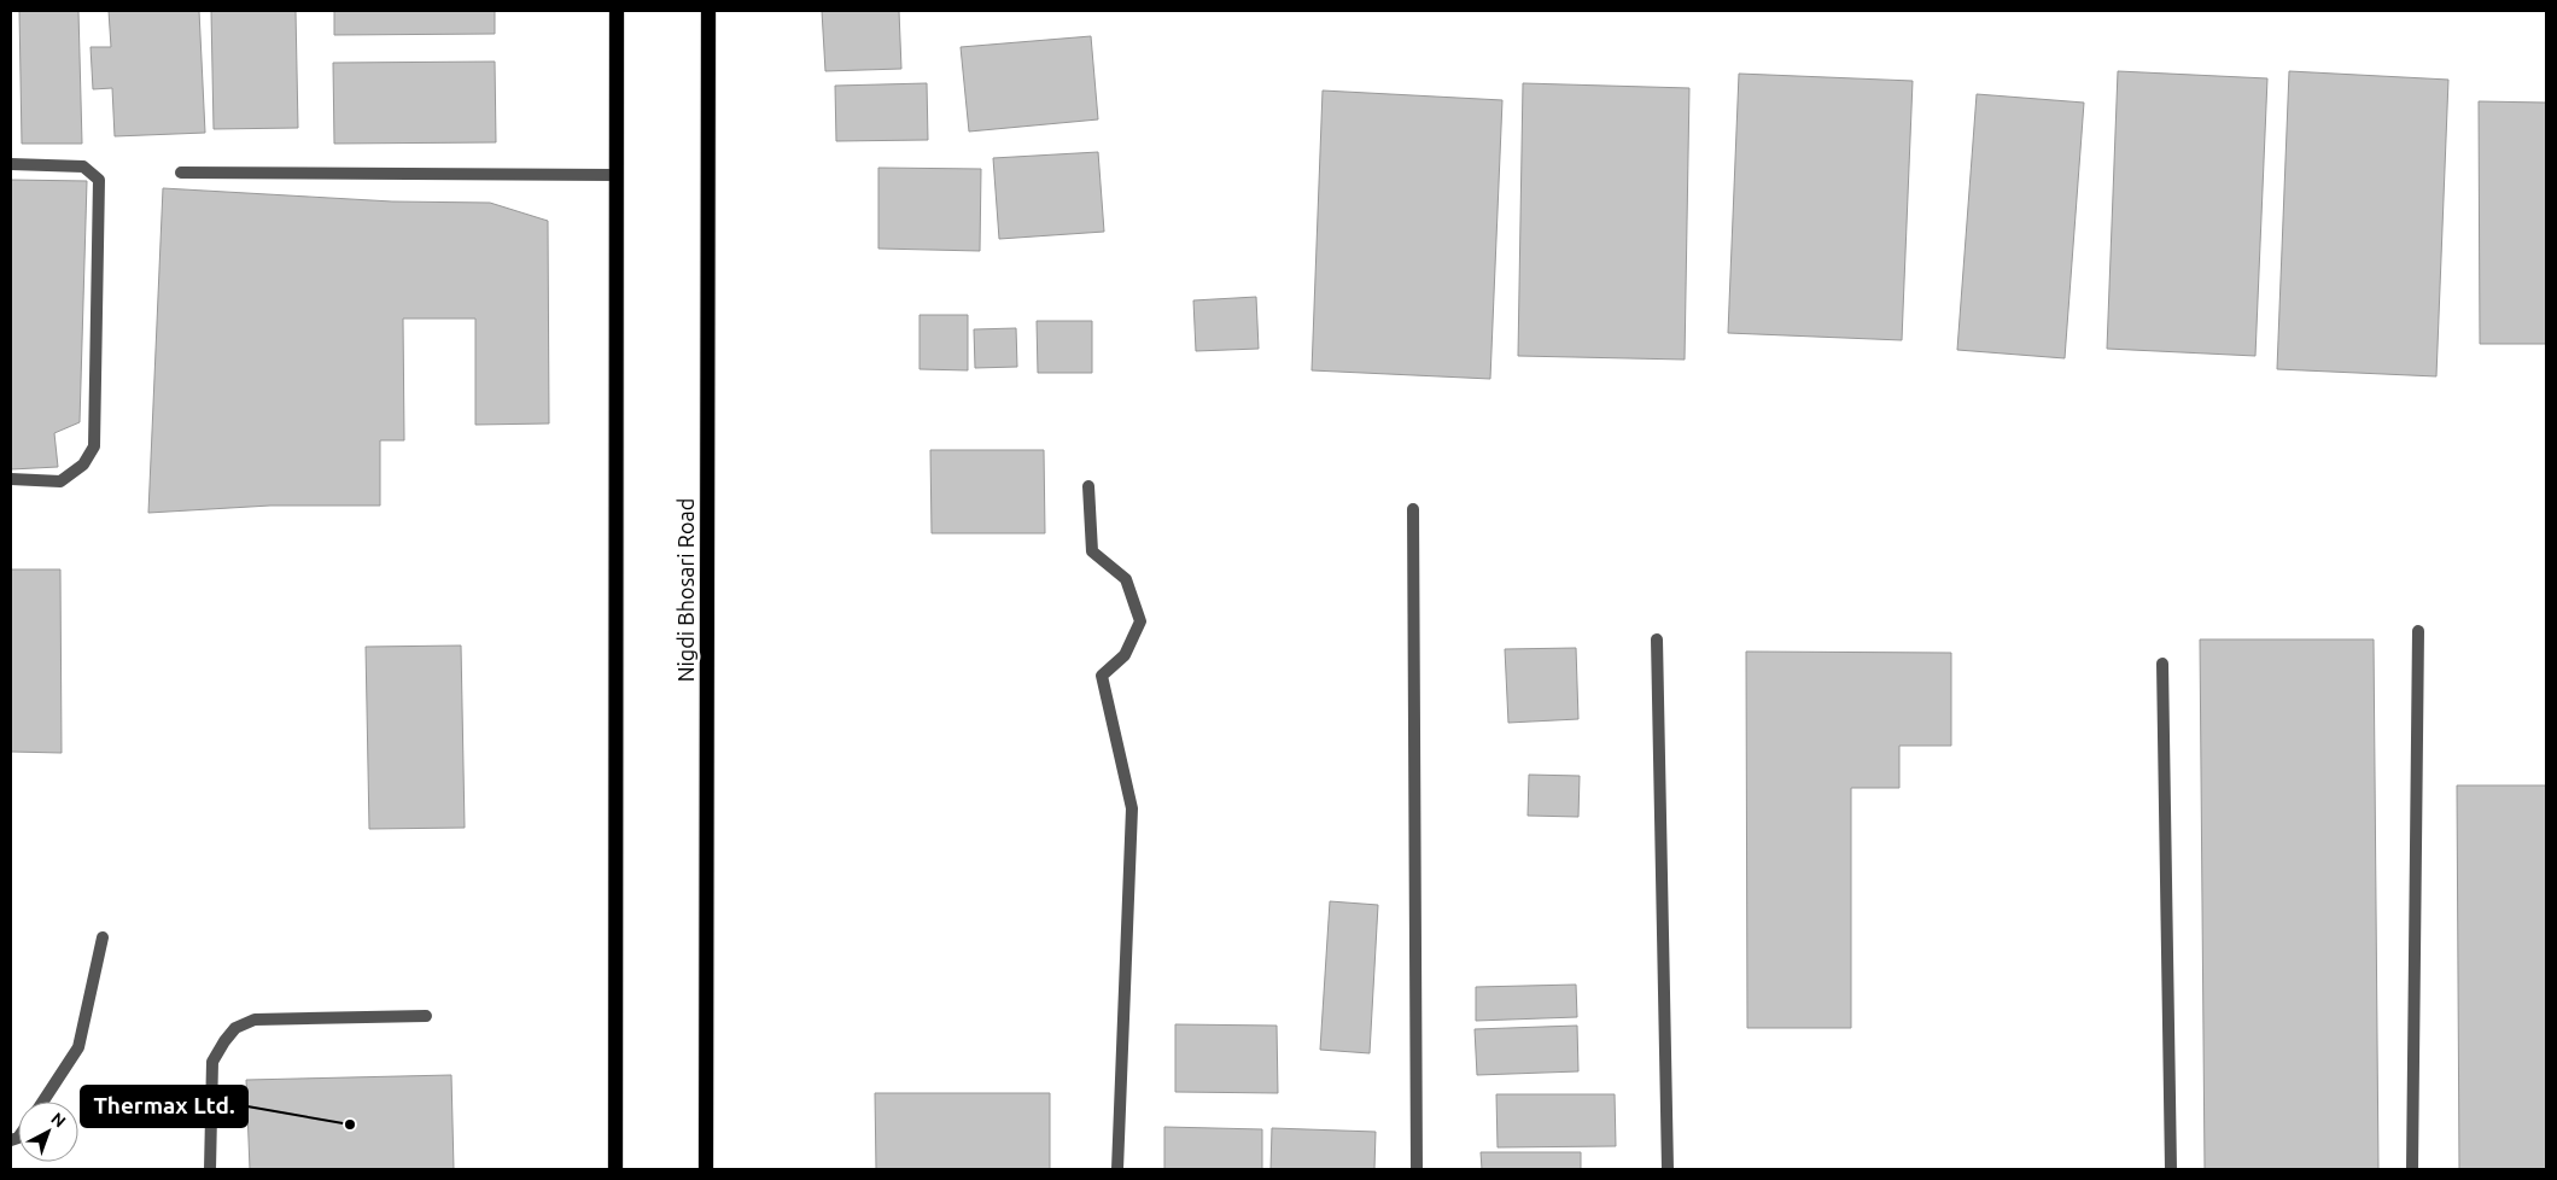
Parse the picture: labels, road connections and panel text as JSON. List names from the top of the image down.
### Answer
{
  "streets": {
    "main road": ["Nigdi Bhosari Road"]
  },
  "places": ["Thermax Ltd."],
  "north": "top right"
}
